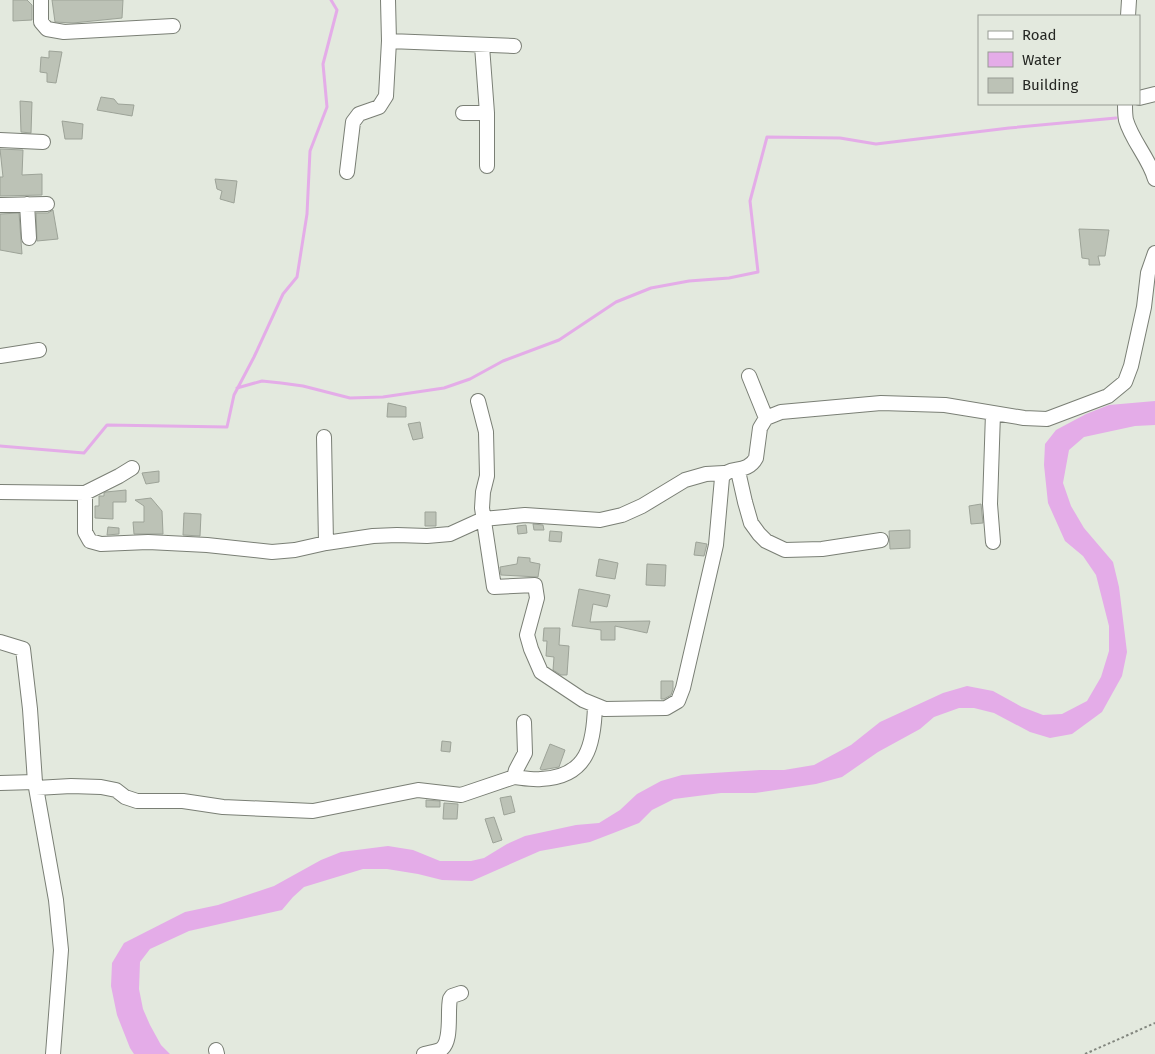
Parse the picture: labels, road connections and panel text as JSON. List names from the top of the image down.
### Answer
{
  "legend": ["Road", "Water", "Building"]
}
